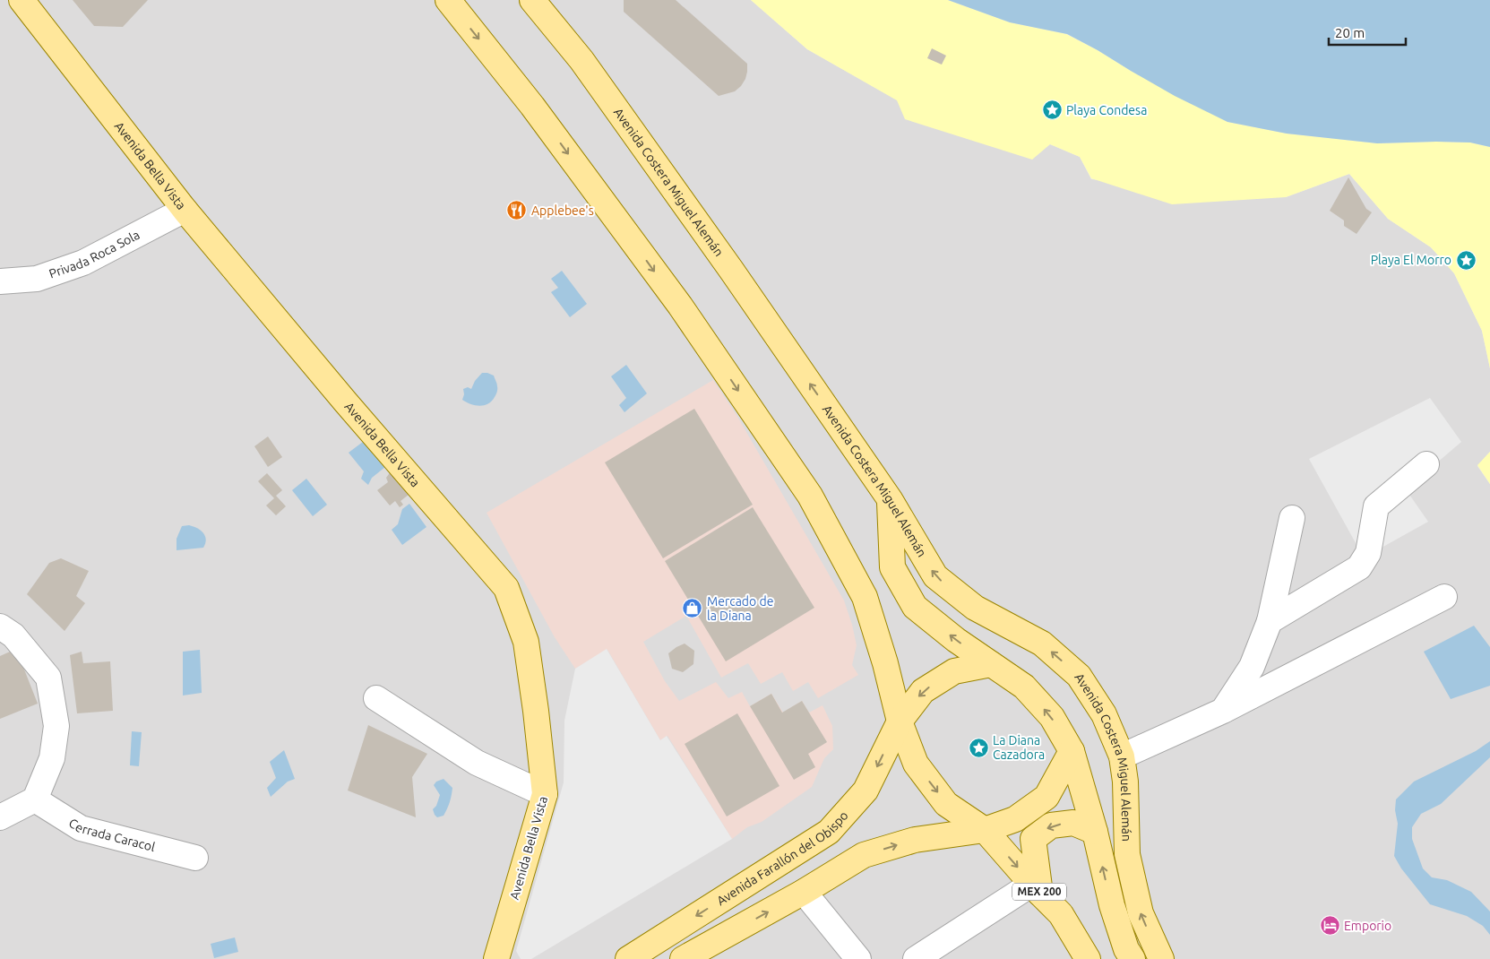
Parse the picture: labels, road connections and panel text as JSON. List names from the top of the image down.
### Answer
{
  "streets": {
    "main road": [
      "Avenida Bella Vista",
      "Avenida Costera Miguel Alemán",
      "Avenida Farallón del Obispo",
      "MEX 200"
    ],
    "street": ["Privada Roca Sola", "Cerrada Caracol"]
  },
  "crossings": [
    ["Avenida Bella Vista", "Privada Roca Sola"],
    ["Avenida Farallón del Obispo", "MEX 200"]
  ],
  "places": {
    "place": ["Playa Condesa", "Playa El Morro", "La Diana Cazadora"],
    "restaurant": ["Applebee's"],
    "shop": ["Mercado de la Diana"],
    "hotel": ["Emporio"]
  },
  "scale_bar": "20 m"
}
